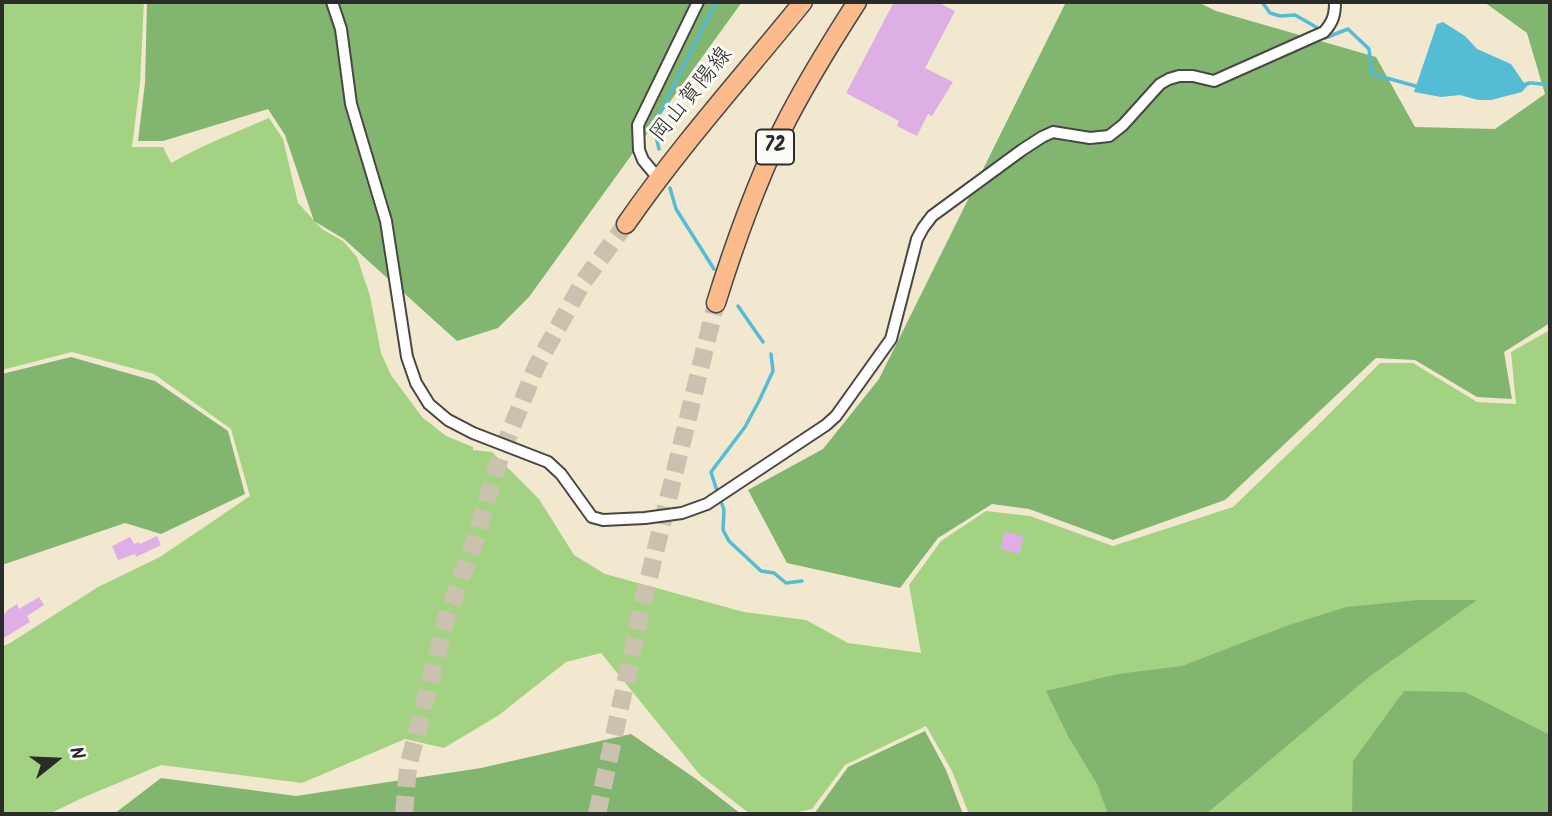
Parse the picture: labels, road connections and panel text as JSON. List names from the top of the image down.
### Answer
{
  "streets": {
    "main road": ["岡山賀陽線", "72"]
  },
  "north": "right"
}
